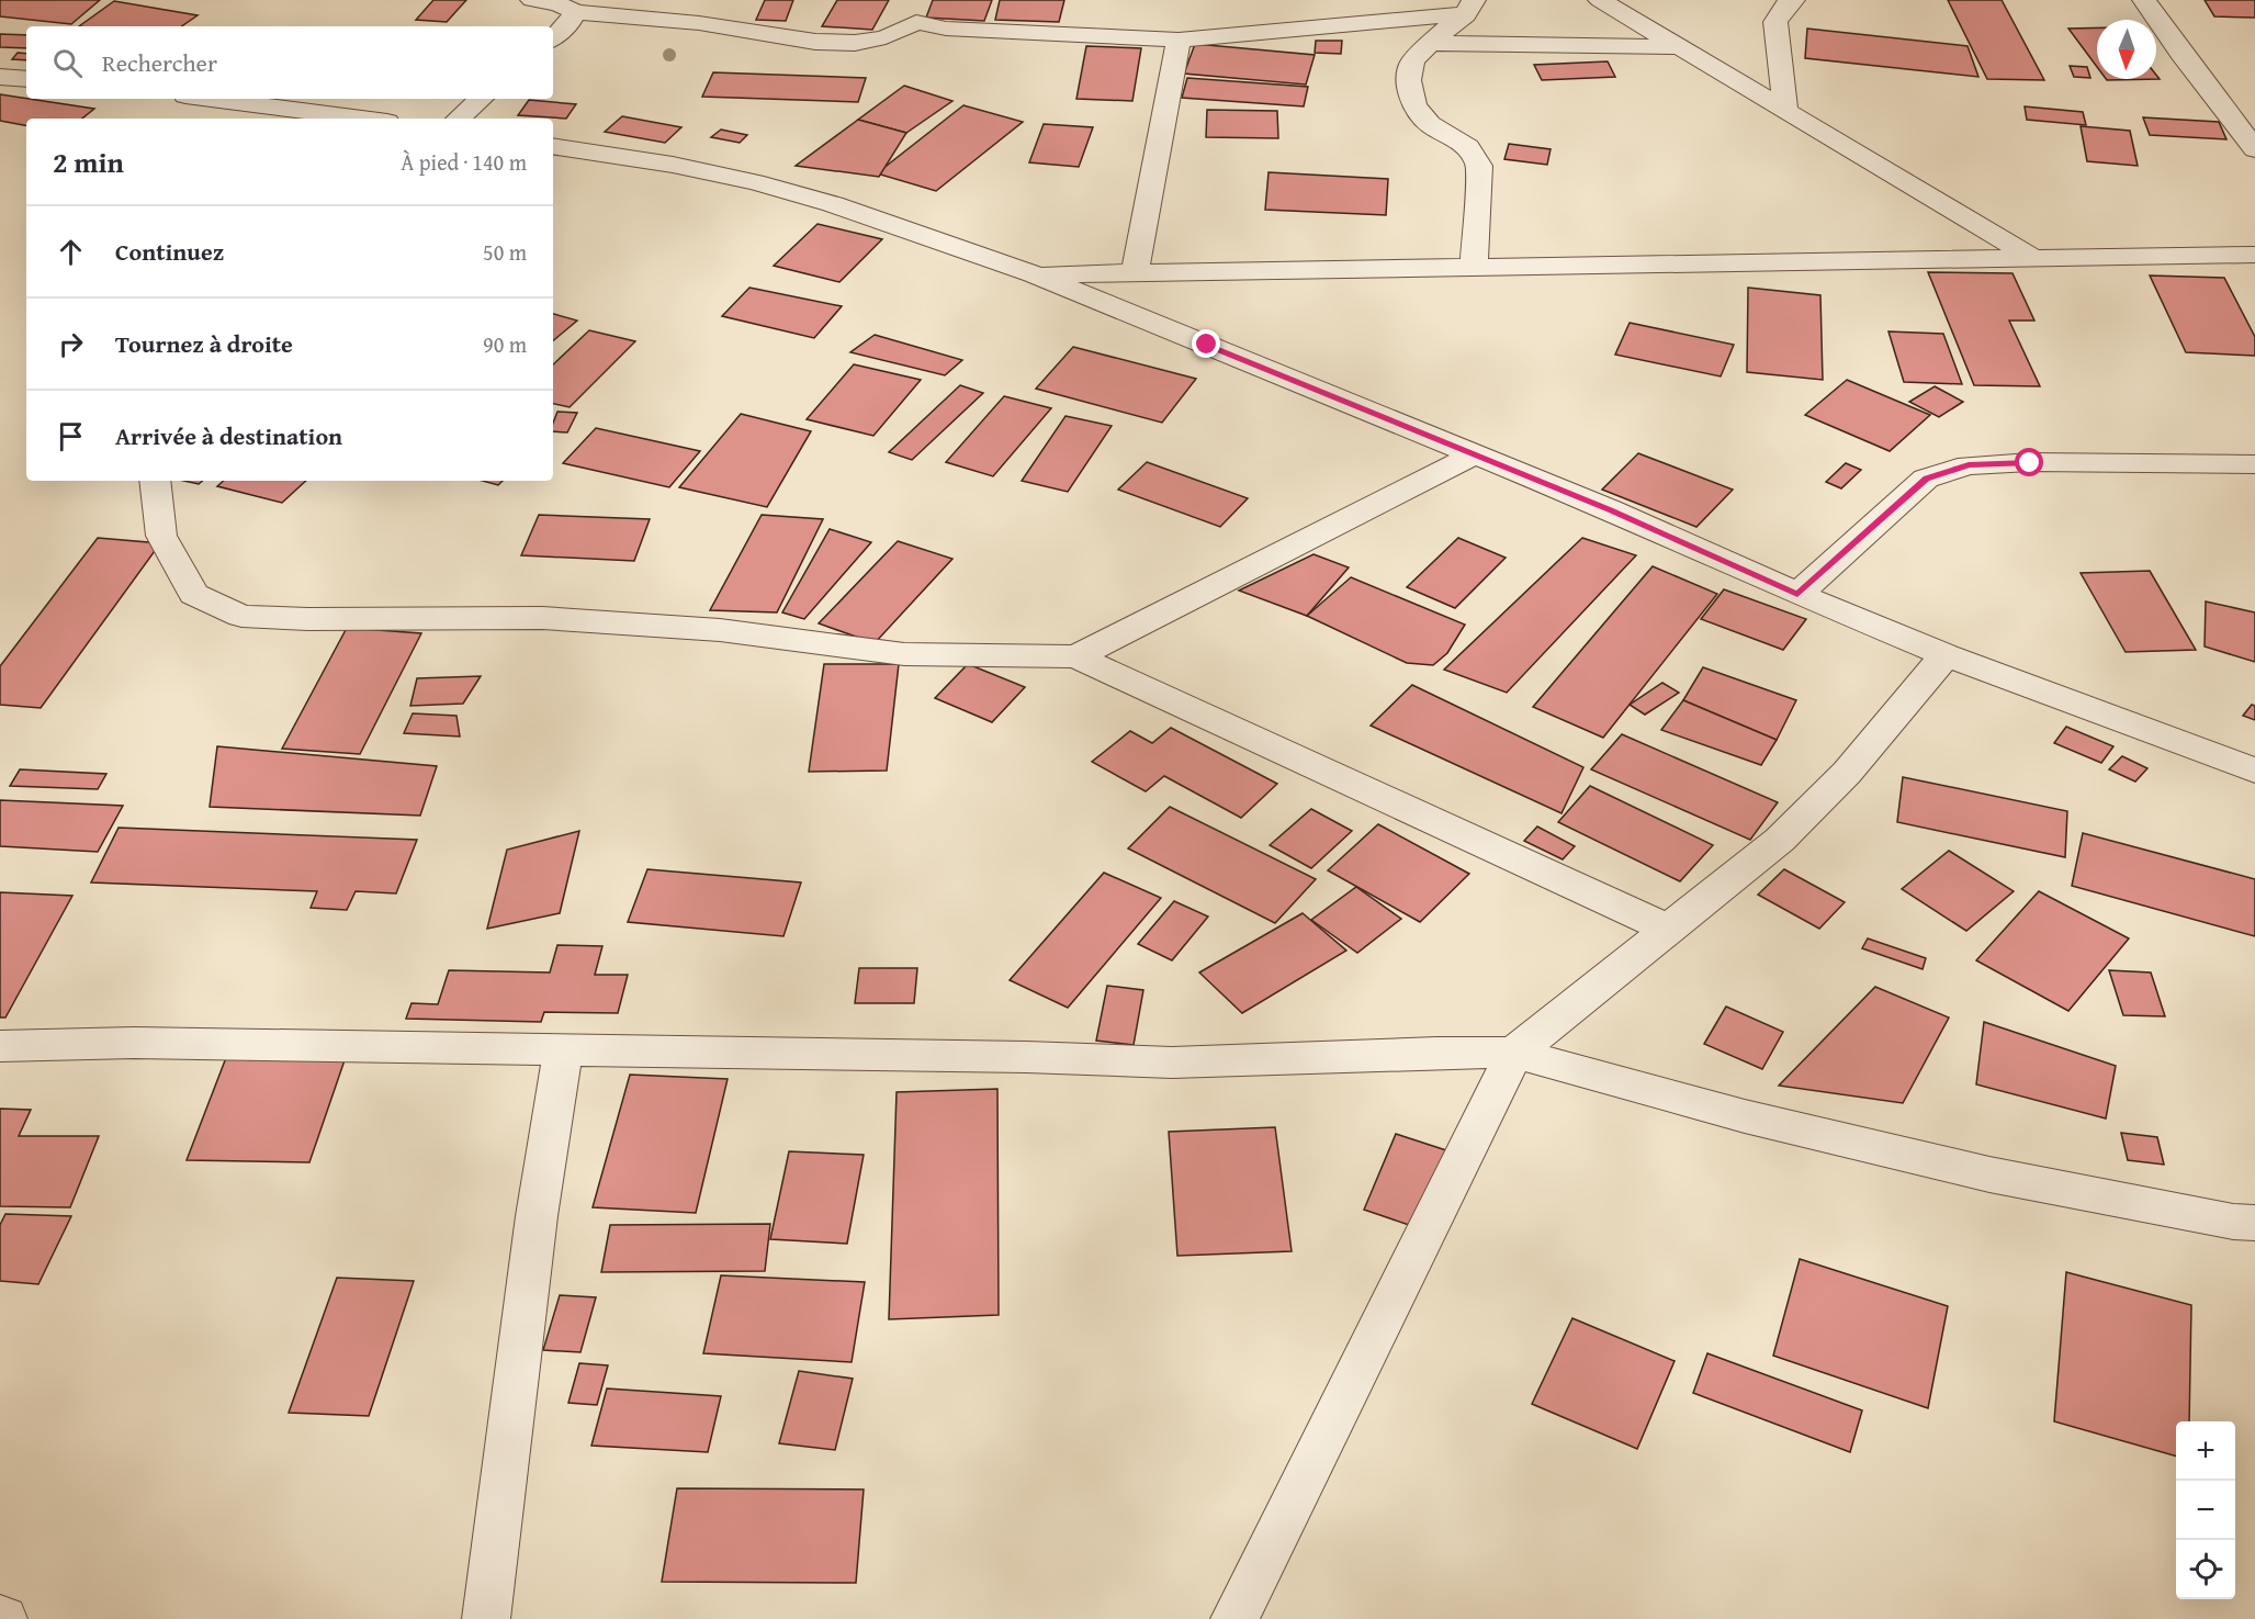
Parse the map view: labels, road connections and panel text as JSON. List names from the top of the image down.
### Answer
{
  "north": "bottom",
  "page": {
    "search": "Rechercher",
    "heading": ["2 min", "À pied · 140 m"],
    "list": [
      ["Continuez", "50 m"],
      ["Tournez à droite", "90 m"],
      "Arrivée à destination"
    ],
    "map_buttons": ["+", "−"]
  }
}
